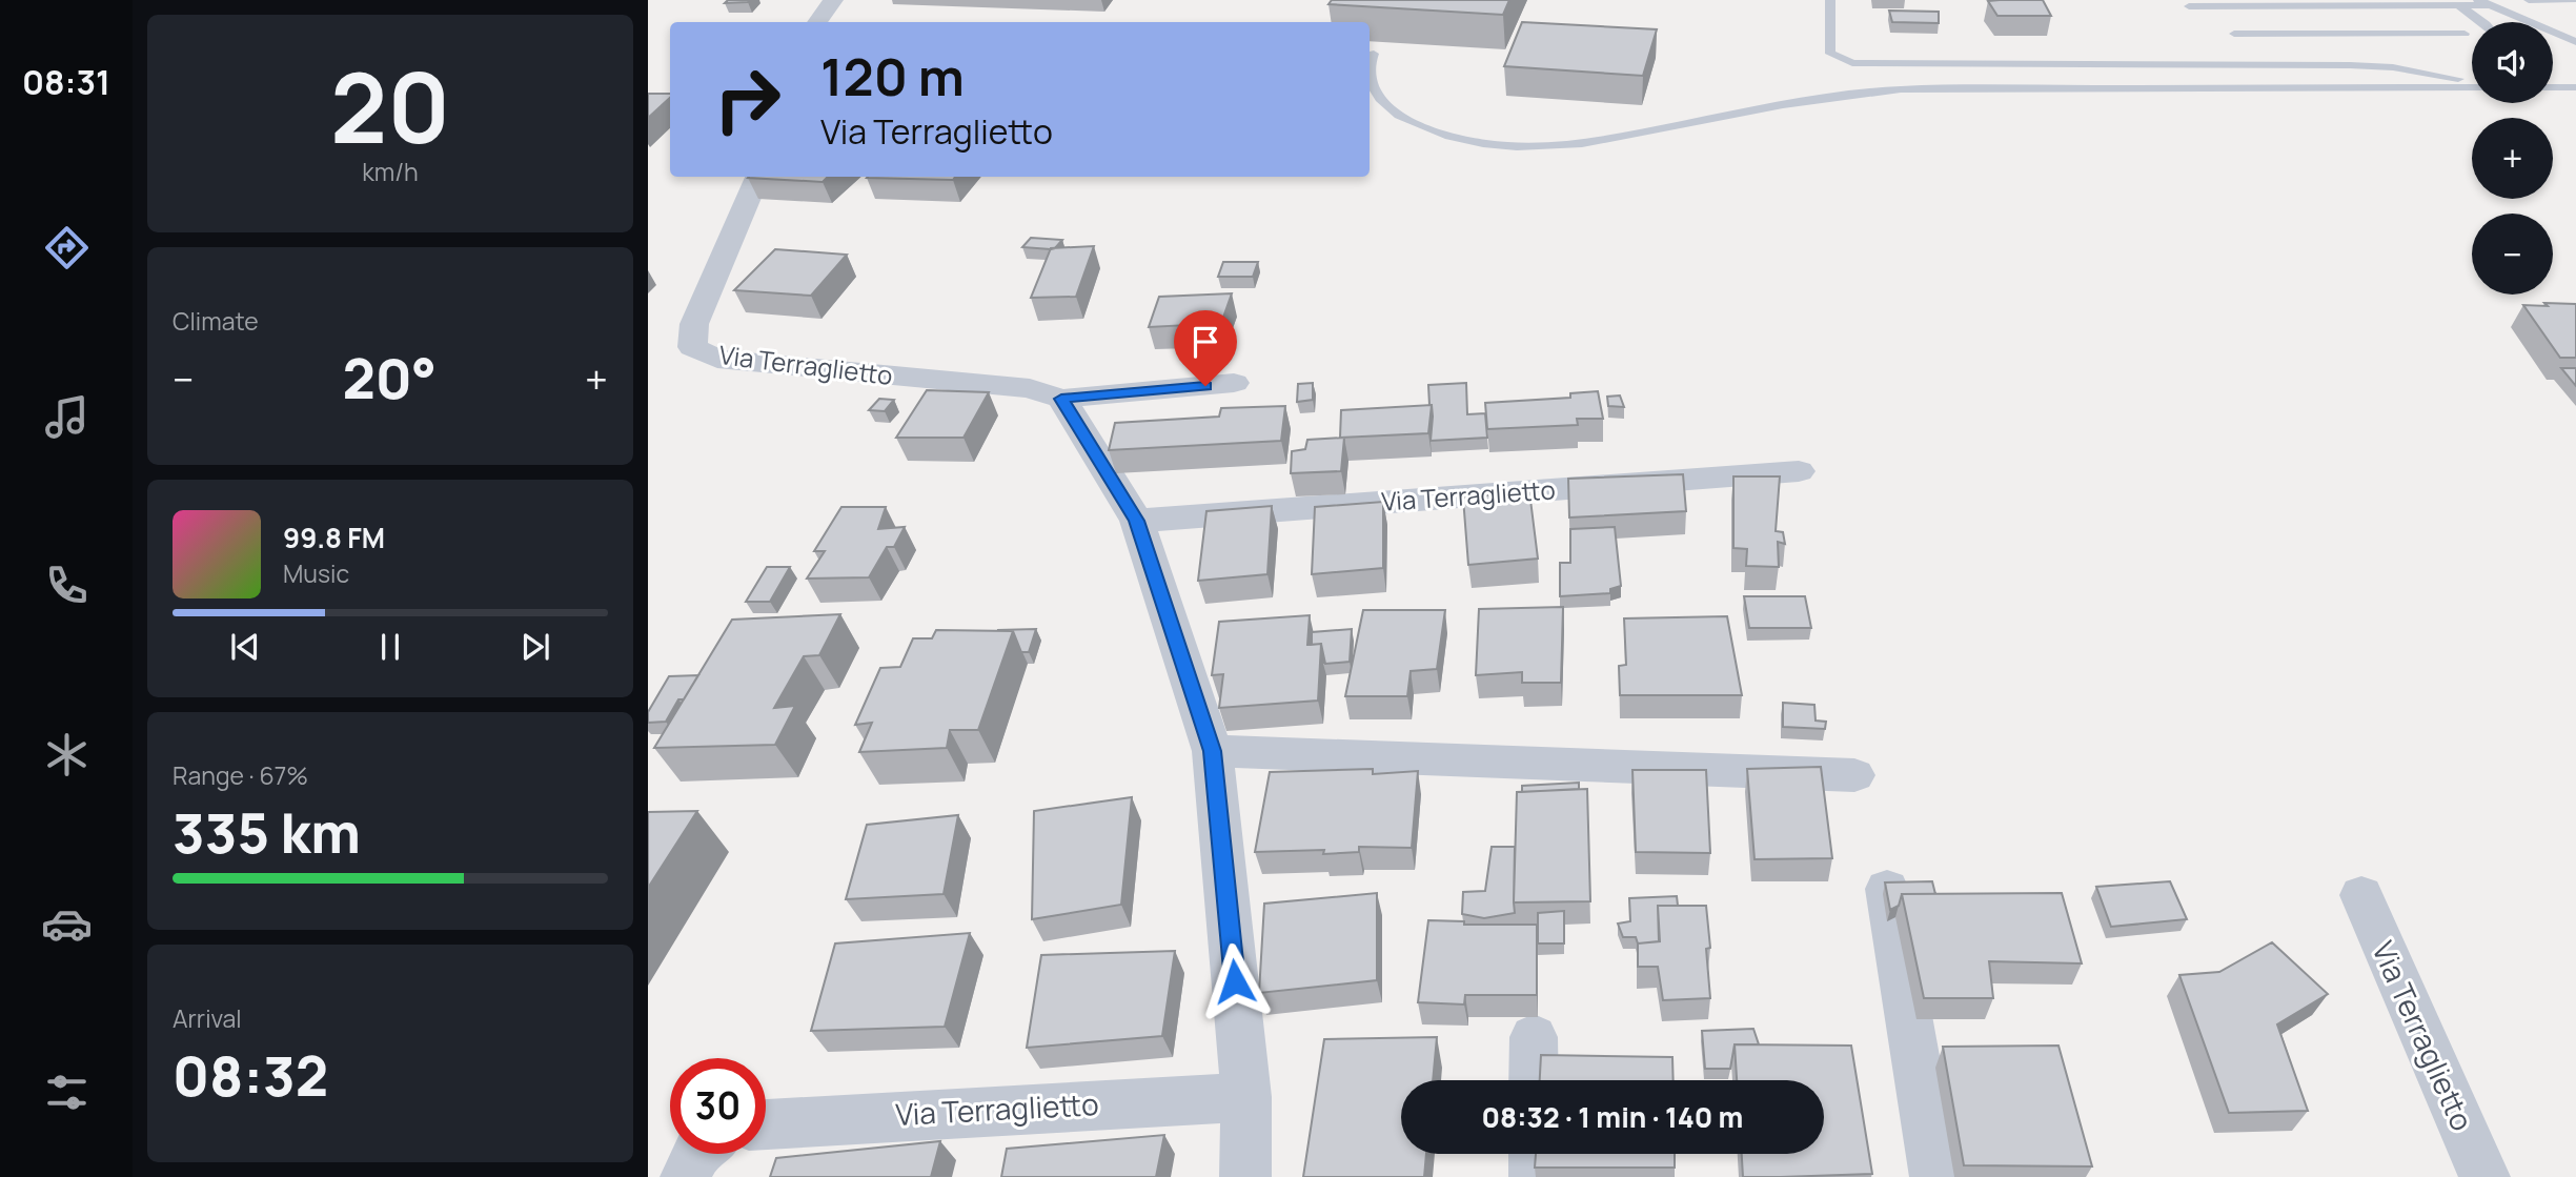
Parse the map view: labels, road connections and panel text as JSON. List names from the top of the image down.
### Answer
{
  "streets": {
    "street": ["Via Terraglietto"]
  },
  "page": {
    "tabs": "08:31",
    "tile": [
      ["20", "km/h"],
      "Climate",
      ["Range · 67%", "335 km"],
      ["Arrival", "08:32"]
    ],
    "map_buttons": ["+", "−"],
    "turn": ["120 m", "Via Terraglietto"],
    "heat": ["−", "20°", "+"],
    "song": ["99.8 FM", "Music"],
    "limit": "30",
    "trip": "08:32 · 1 min · 140 m"
  }
}
